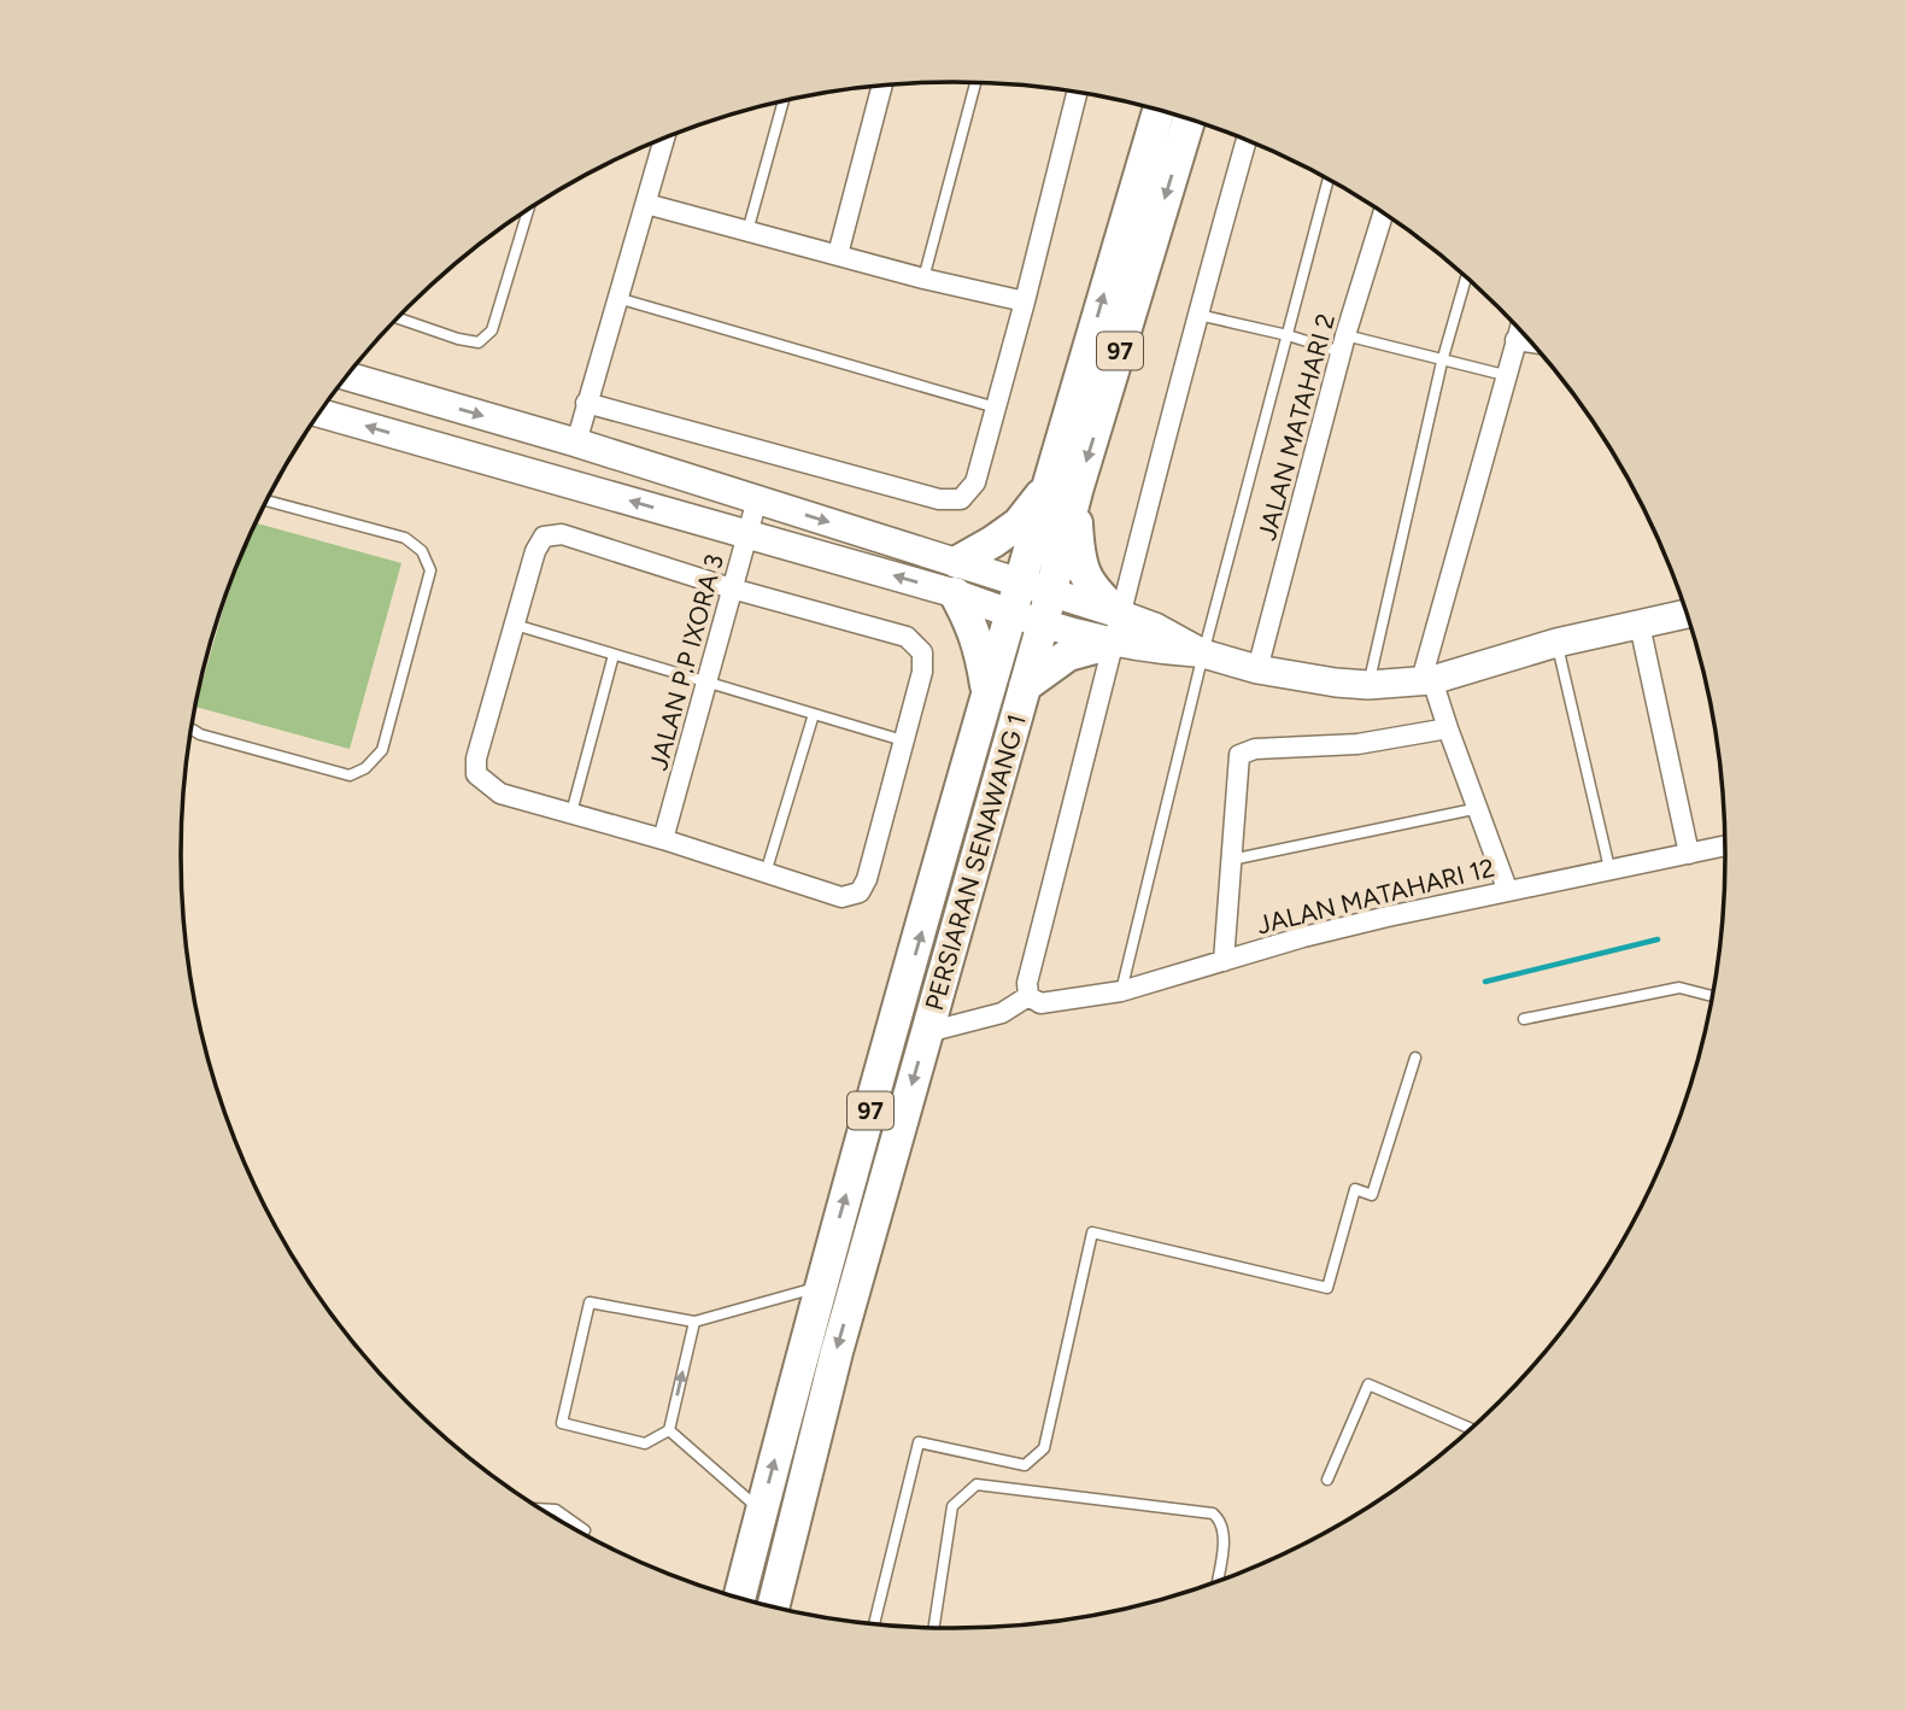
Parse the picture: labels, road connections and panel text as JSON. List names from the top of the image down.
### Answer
{
  "streets": {
    "main road": ["97", "PERSIARAN SENAWANG 1"],
    "street": ["JALAN MATAHARI 2", "JALAN P.P IXORA 3", "JALAN MATAHARI 12"]
  }
}
